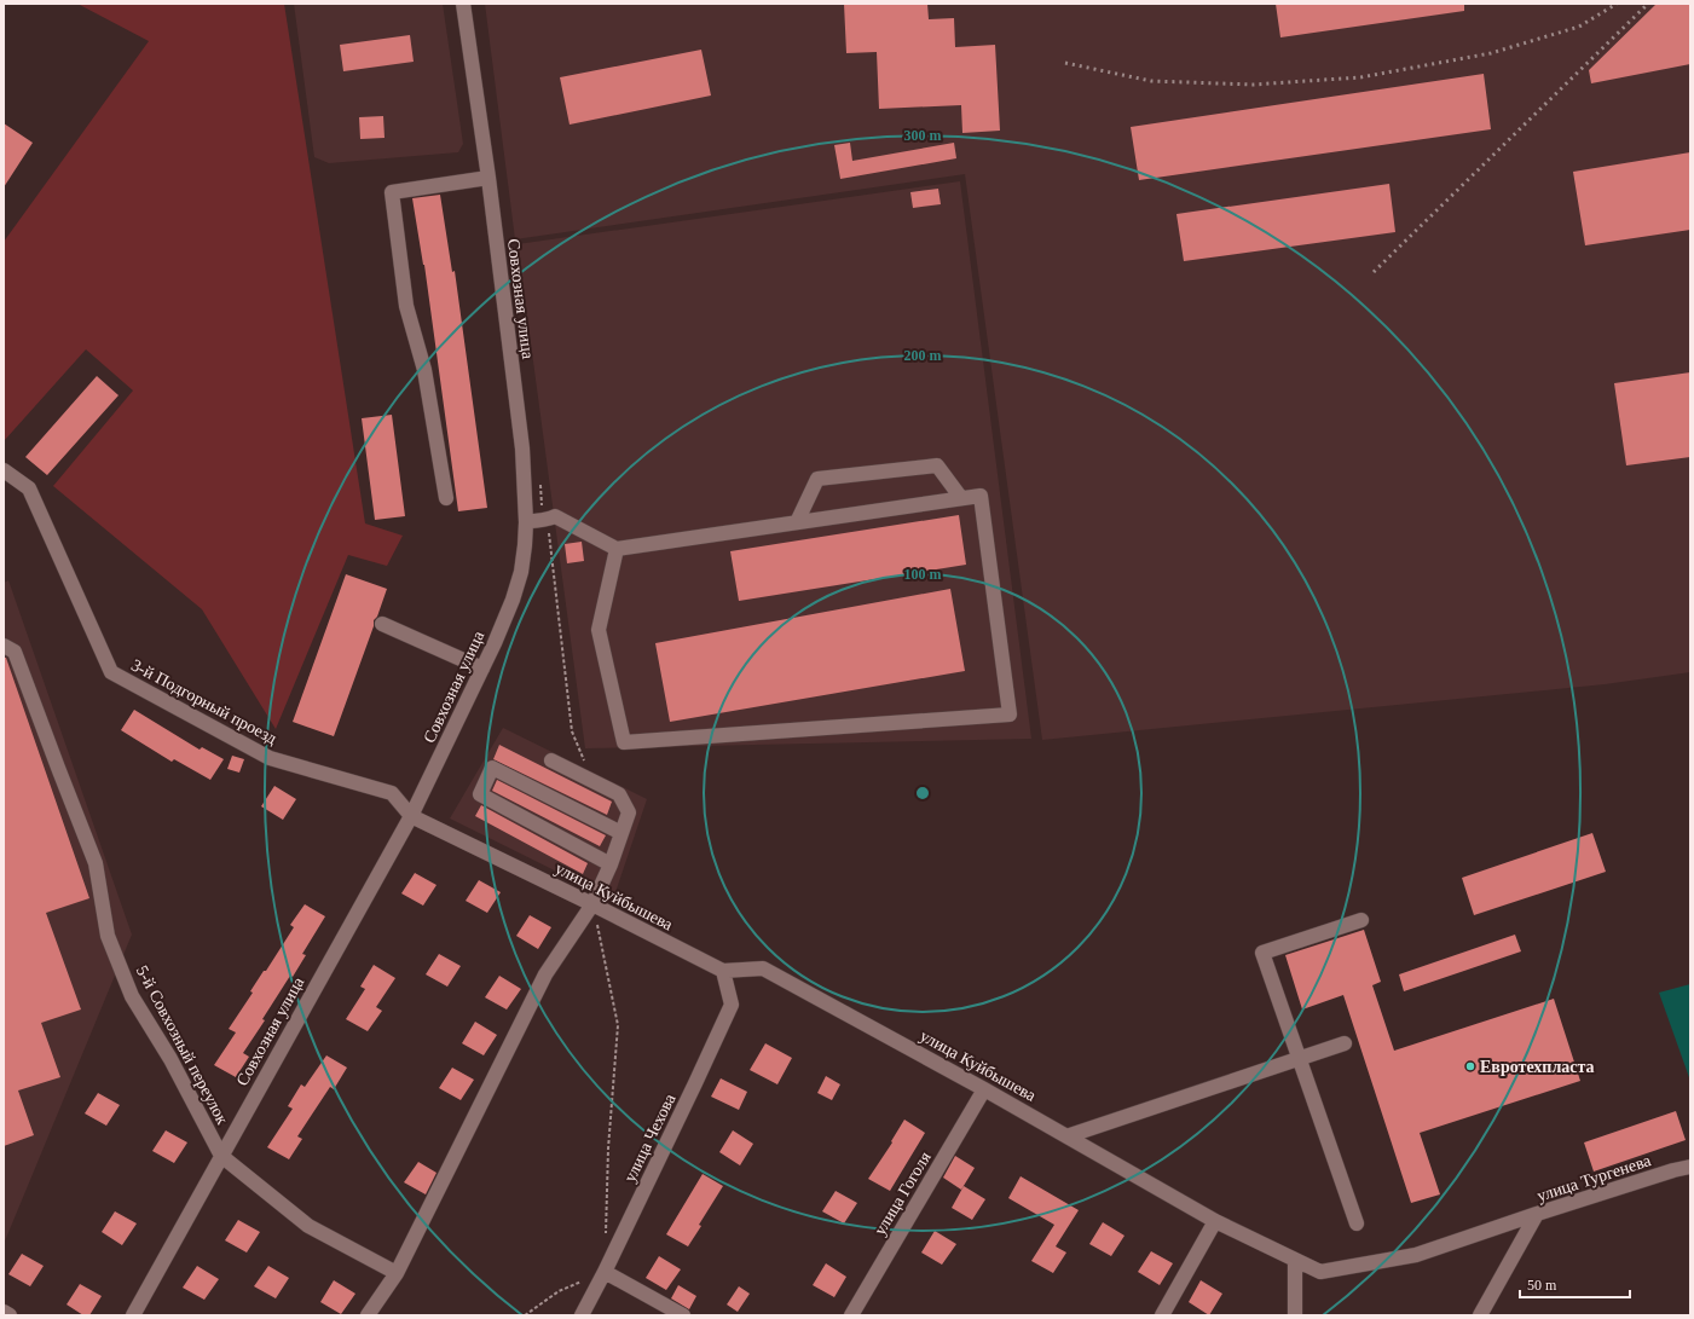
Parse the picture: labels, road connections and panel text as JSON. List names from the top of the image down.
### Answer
{
  "streets": {
    "street": [
      "Совхозная улица",
      "3-й Подгорный проезд",
      "улица Куйбышева",
      "5-й Совхозный переулок",
      "улица Чехова",
      "улица Тургенева",
      "улица Гоголя"
    ]
  },
  "crossings": [
    ["Совхозная улица", "3-й Подгорный проезд"],
    ["Совхозная улица", "улица Куйбышева"],
    ["Совхозная улица", "5-й Совхозный переулок"],
    ["3-й Подгорный проезд", "улица Куйбышева"],
    ["улица Куйбышева", "улица Чехова"],
    ["улица Куйбышева", "улица Тургенева"],
    ["улица Куйбышева", "улица Гоголя"]
  ],
  "places": ["Евротехпласта"],
  "scale_bar": "50 m",
  "rings": ["300 m", "200 m", "100 m"]
}
